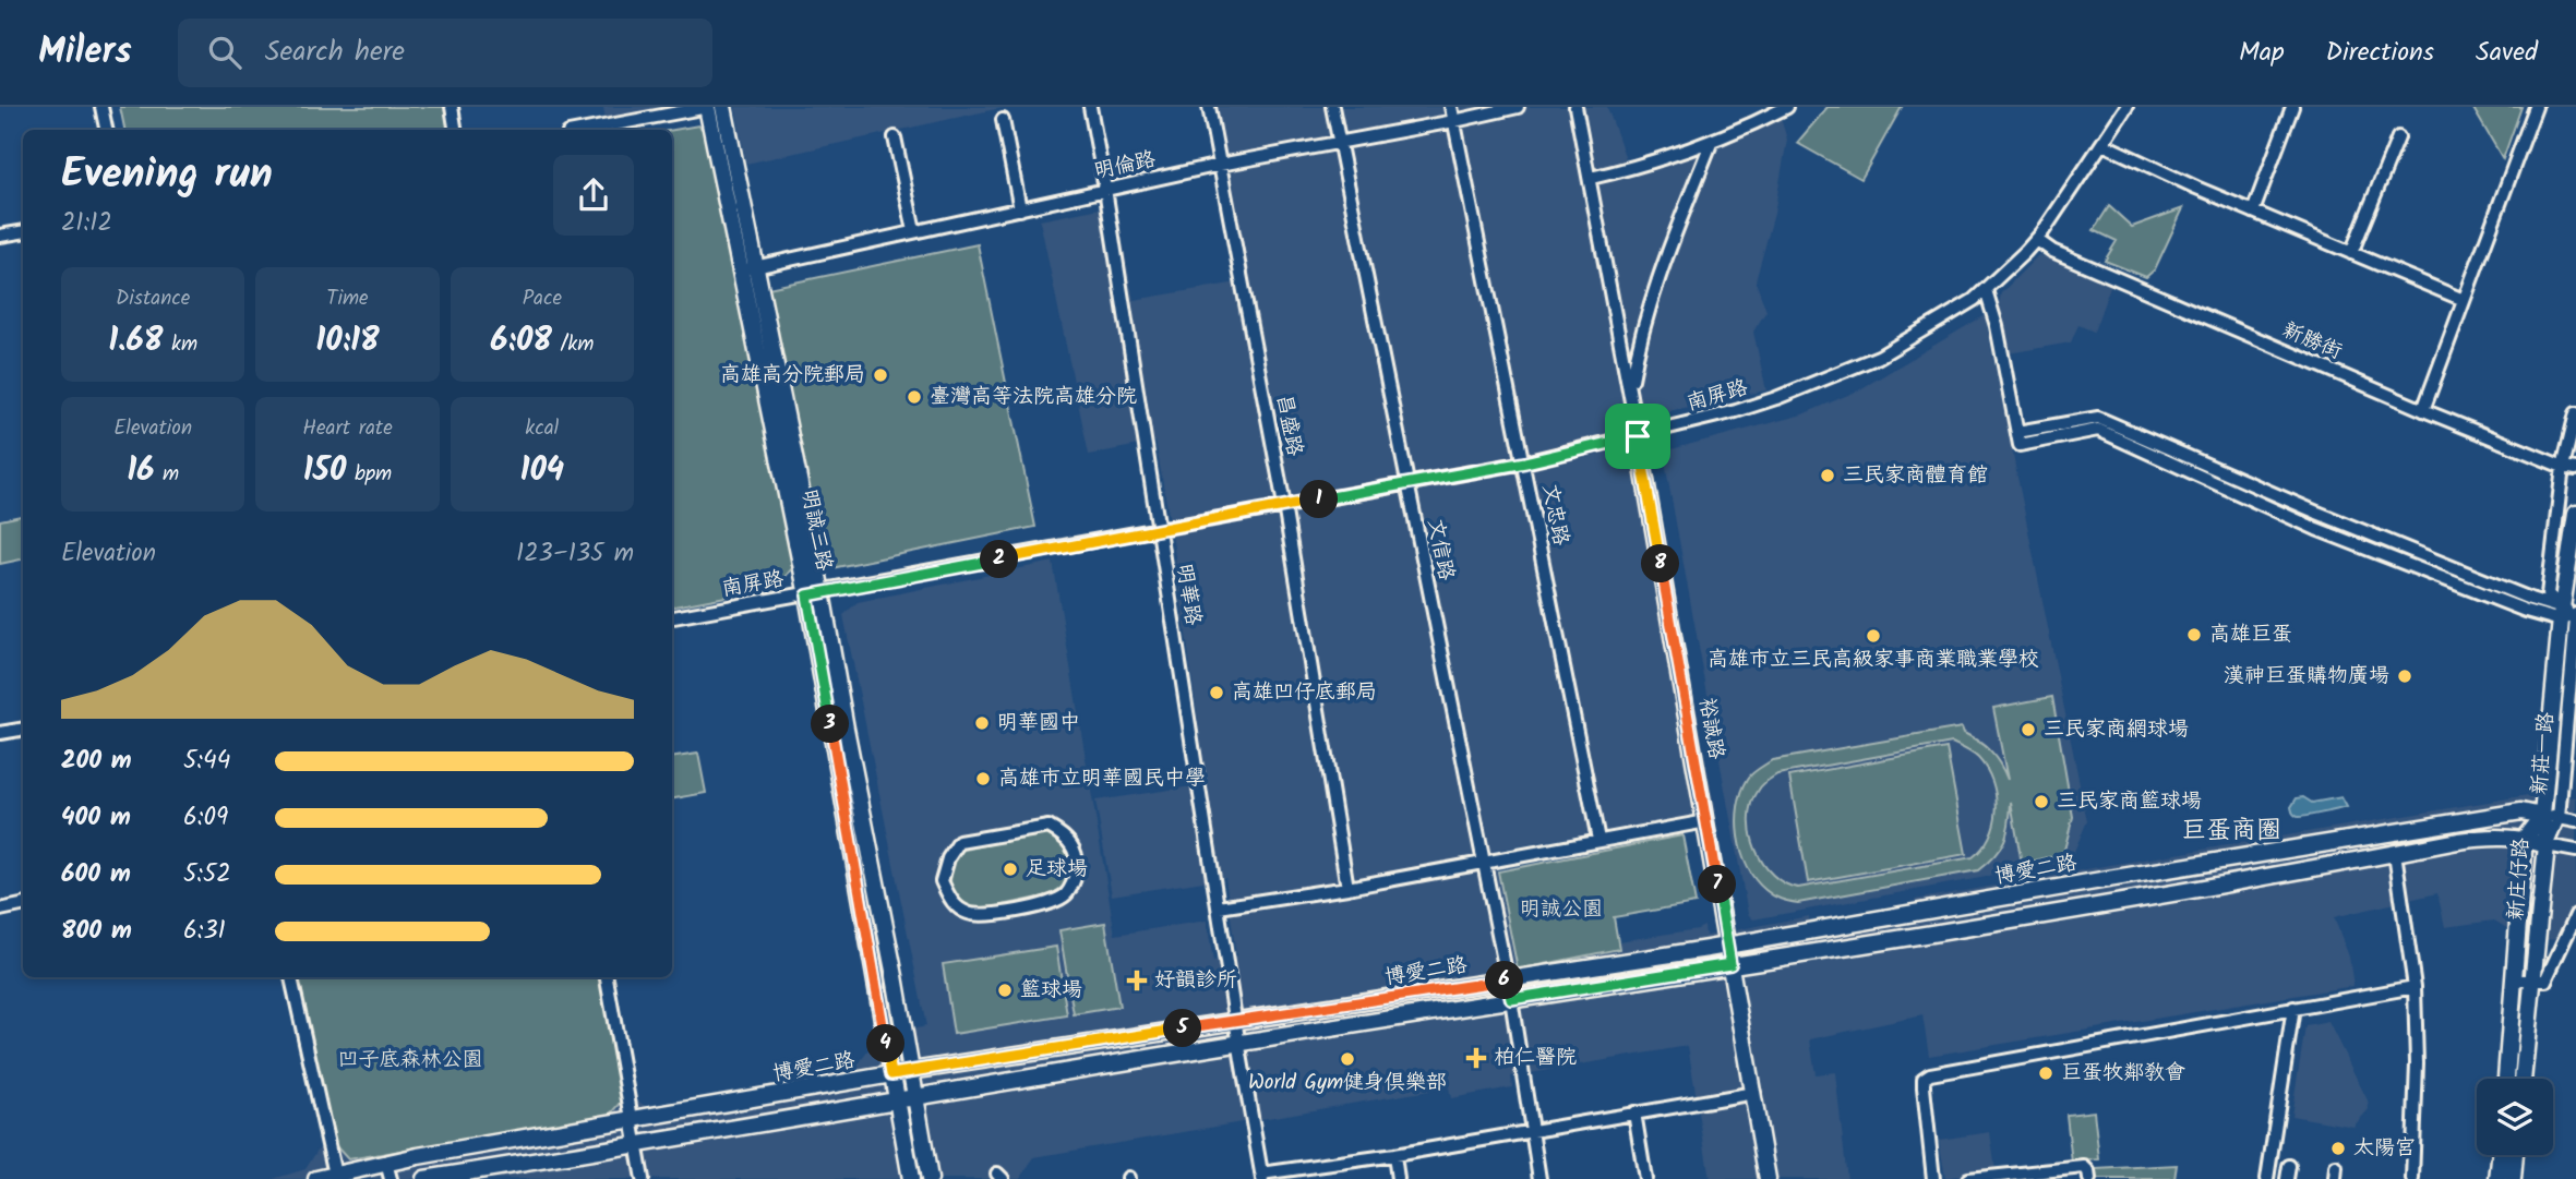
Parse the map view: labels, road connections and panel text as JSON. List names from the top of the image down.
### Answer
{
  "streets": {
    "main road": [
      "明誠三路",
      "裕誠路",
      "新莊一路",
      "博愛二路",
      "新庄仔路"
    ],
    "street": [
      "明倫路",
      "新勝街",
      "南屏路",
      "昌盛路",
      "文忠路",
      "文信路",
      "明華路"
    ]
  },
  "crossings": [
    ["明倫路", "昌盛路"],
    ["明倫路", "文忠路"],
    ["明倫路", "明誠三路"],
    ["明倫路", "文信路"],
    ["明倫路", "明華路"],
    ["新勝街", "南屏路"],
    ["新勝街", "新莊一路"],
    ["南屏路", "昌盛路"],
    ["南屏路", "文忠路"],
    ["南屏路", "明誠三路"],
    ["南屏路", "文信路"],
    ["南屏路", "明華路"],
    ["南屏路", "裕誠路"],
    ["明誠三路", "博愛二路"],
    ["文信路", "博愛二路"],
    ["明華路", "博愛二路"],
    ["裕誠路", "博愛二路"],
    ["新莊一路", "博愛二路"],
    ["新莊一路", "新庄仔路"],
    ["博愛二路", "新庄仔路"]
  ],
  "districts": ["巨蛋商圈"],
  "parks": ["明誠公園", "凹子底森林公園"],
  "places": {
    "other": [
      "高雄高分院郵局",
      "臺灣高等法院高雄分院",
      "三民家商體育館",
      "高雄巨蛋",
      "高雄市立三民高級家事商業職業學校",
      "漢神巨蛋購物廣場",
      "高雄凹仔底郵局",
      "明華國中",
      "三民家商網球場",
      "高雄市立明華國民中學",
      "三民家商籃球場",
      "足球場",
      "籃球場",
      "World Gym健身俱樂部",
      "巨蛋牧鄰教會",
      "太陽宮"
    ],
    "health": ["好韻診所", "柏仁醫院"]
  },
  "page": {
    "header": "Milers",
    "search": "Search here",
    "nav": ["Map", "Directions", "Saved"],
    "heading": ["Evening run", "21:12"],
    "stats": [
      ["Distance", "1.68 km"],
      ["Time", "10:18"],
      ["Pace", "6:08 /km"],
      ["Elevation", "16 m"],
      ["Heart rate", "150 bpm"],
      ["kcal", "104"]
    ],
    "pins": [
      "1",
      "2",
      "8",
      "3",
      "7",
      "6",
      "5",
      "4"
    ],
    "chart": ["Elevation", "123–135 m"],
    "list": [
      {
        "name": "200 m",
        "note": "5:44"
      },
      {
        "name": "400 m",
        "note": "6:09"
      },
      {
        "name": "600 m",
        "note": "5:52"
      },
      {
        "name": "800 m",
        "note": "6:31"
      }
    ]
  }
}
